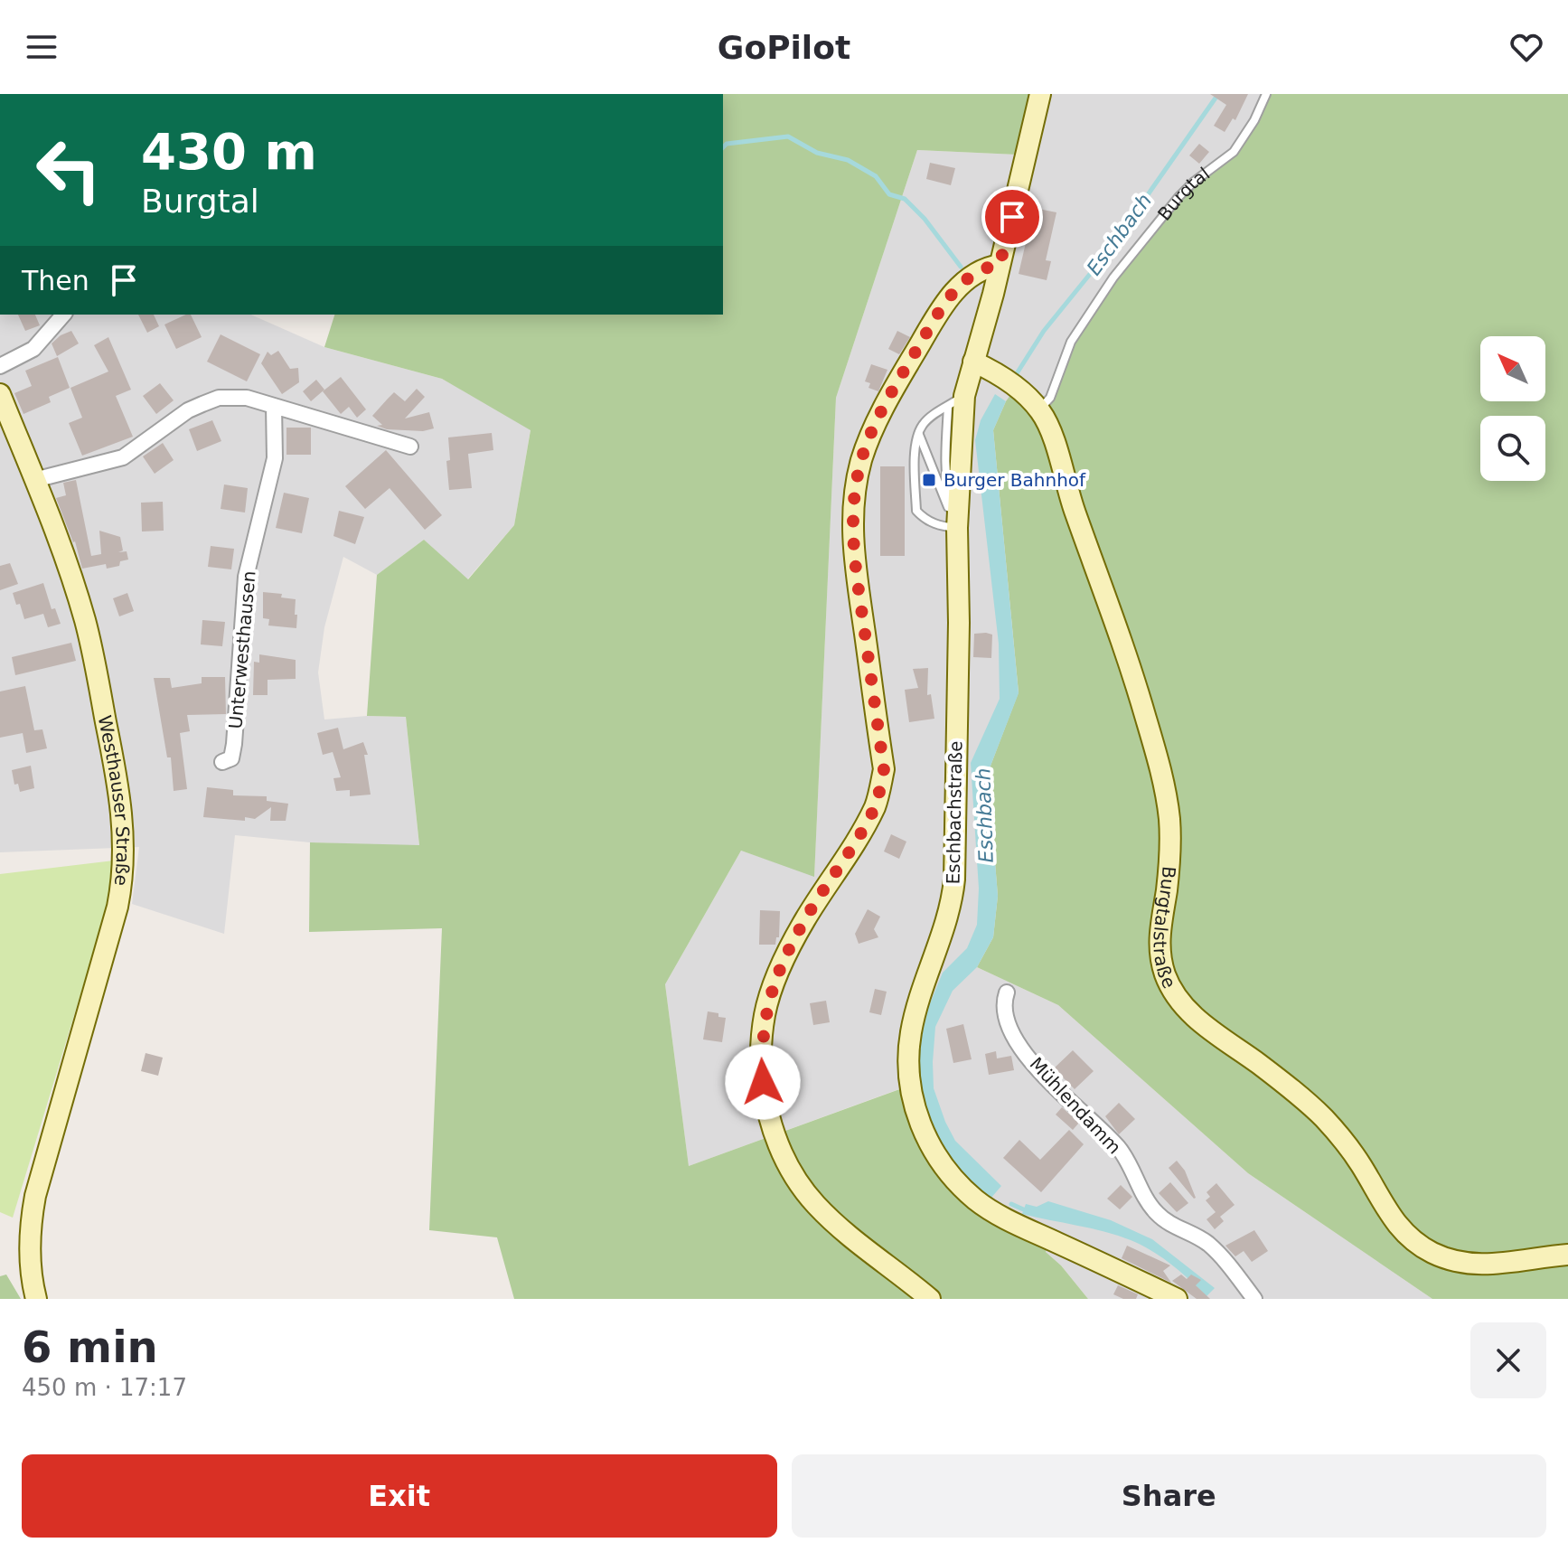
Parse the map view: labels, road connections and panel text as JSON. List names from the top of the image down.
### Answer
{
  "streets": {
    "main road": ["Westhauser Straße", "Eschbachstraße", "Burgtalstraße"],
    "street": ["Unterwesthausen", "Mühlendamm"],
    "lane": ["Burgtal"]
  },
  "crossings": [
    ["Burgtal", "Burgtalstraße"],
    ["Eschbachstraße", "Burgtalstraße"]
  ],
  "water": ["Eschbach"],
  "places": {
    "transit": ["Burger Bahnhof"]
  },
  "north": "top left",
  "page": {
    "header": "GoPilot",
    "turn": ["430 m", "Burgtal"],
    "then": "Then",
    "heading": ["6 min", "450 m · 17:17"],
    "buttons": ["Exit", "Share"]
  }
}
